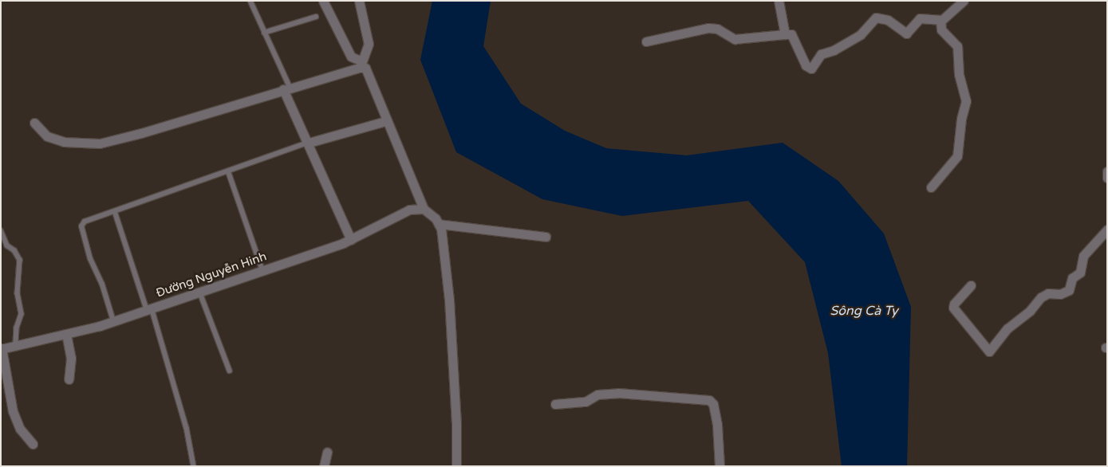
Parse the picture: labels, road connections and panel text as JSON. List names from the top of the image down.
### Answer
{
  "streets": {
    "street": ["Đường Nguyễn Hinh"]
  },
  "water": ["Sông Cà Ty"]
}
